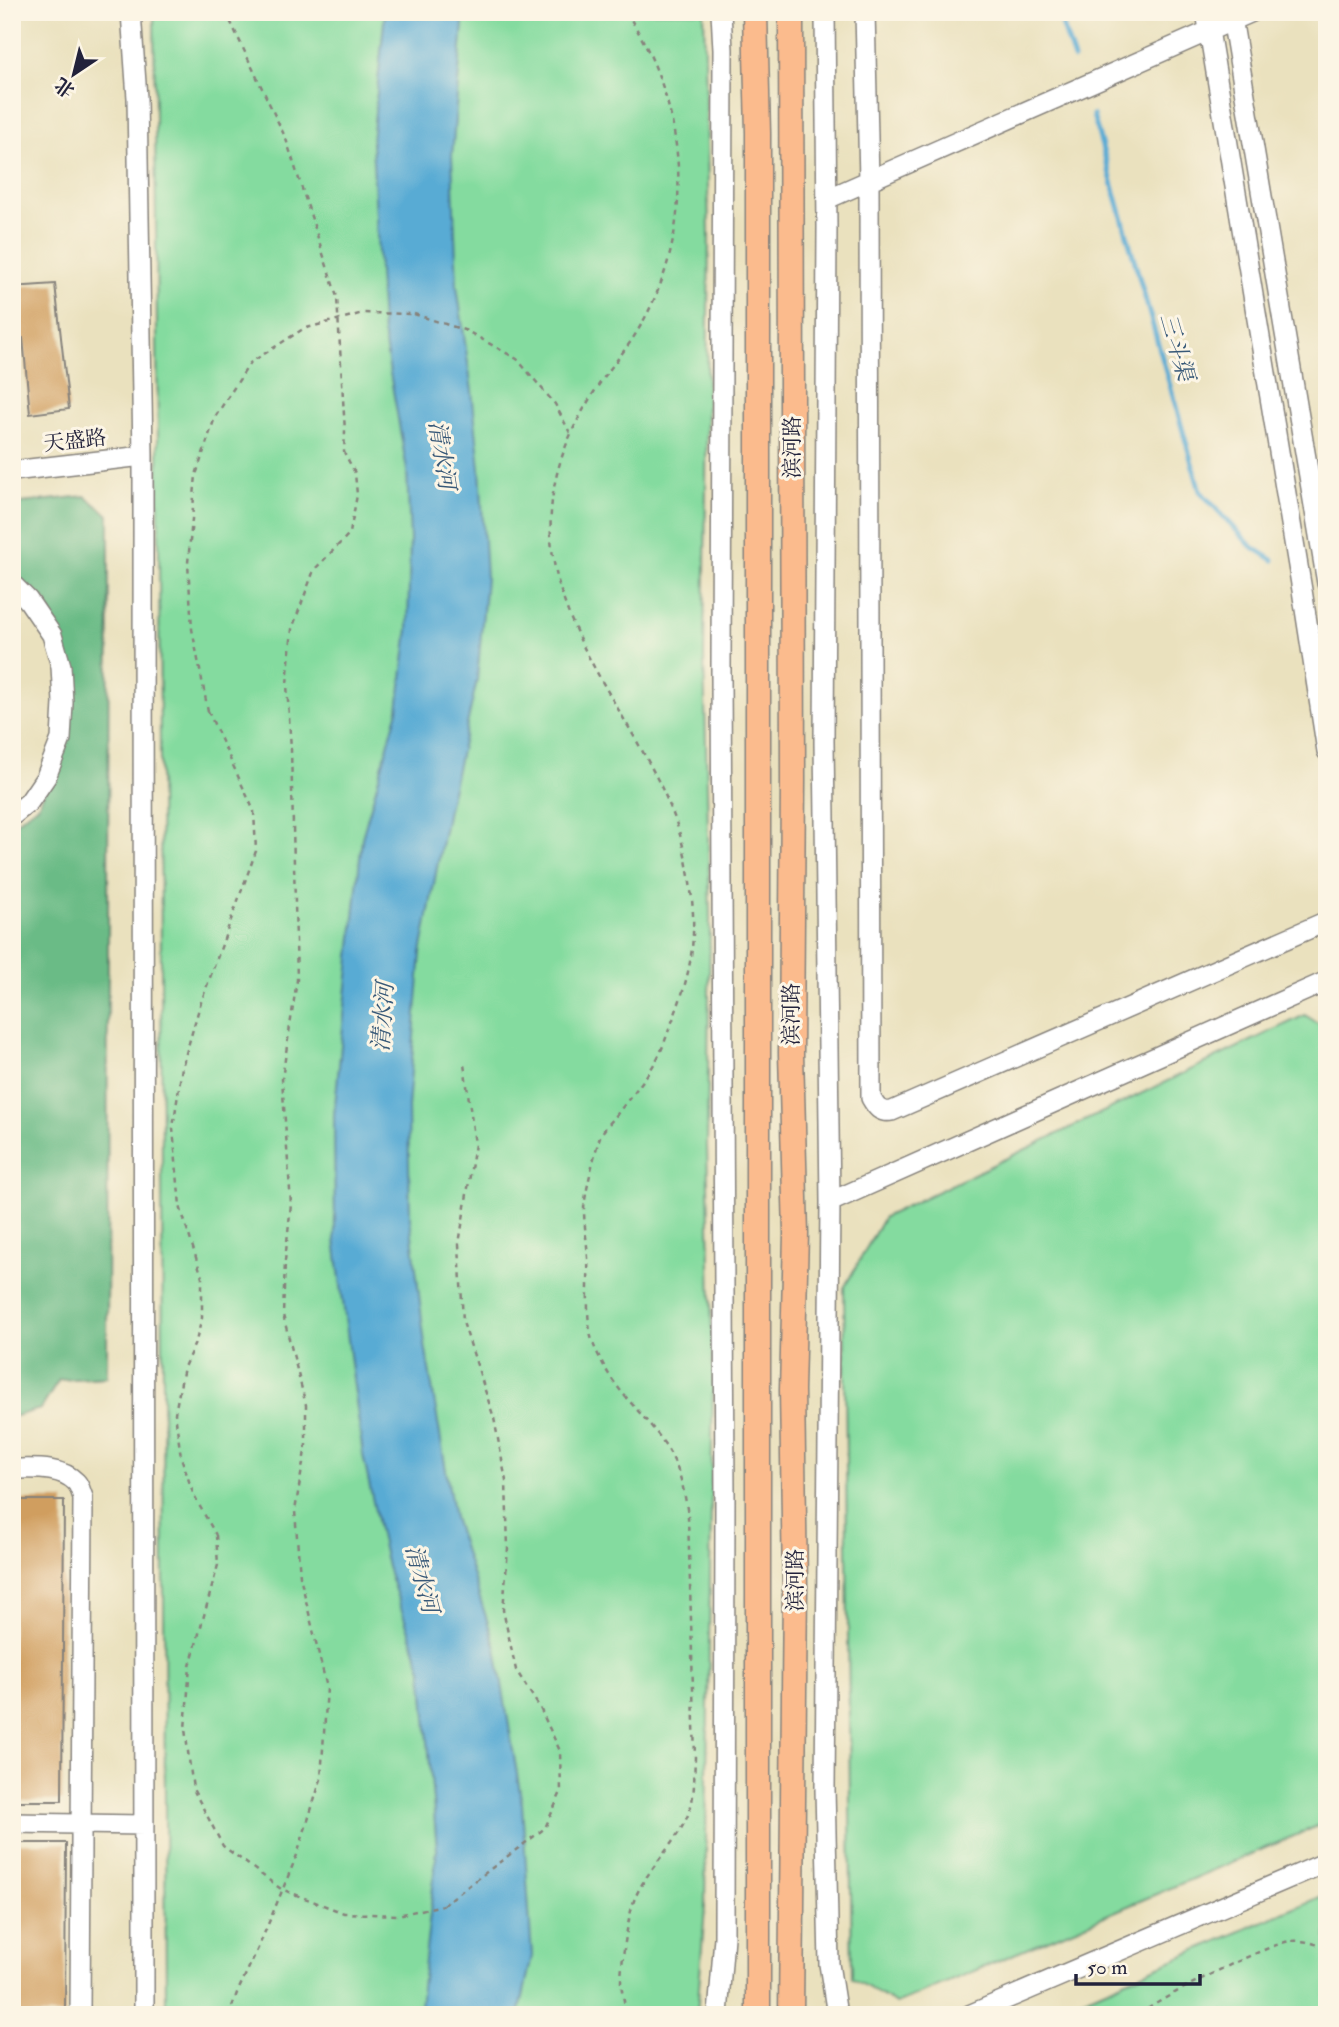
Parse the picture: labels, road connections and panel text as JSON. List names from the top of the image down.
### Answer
{
  "streets": {
    "main road": ["滨河路"],
    "street": ["天盛路"]
  },
  "water": ["三斗渠", "清水河"],
  "scale_bar": "50 m",
  "north": "bottom left"
}
